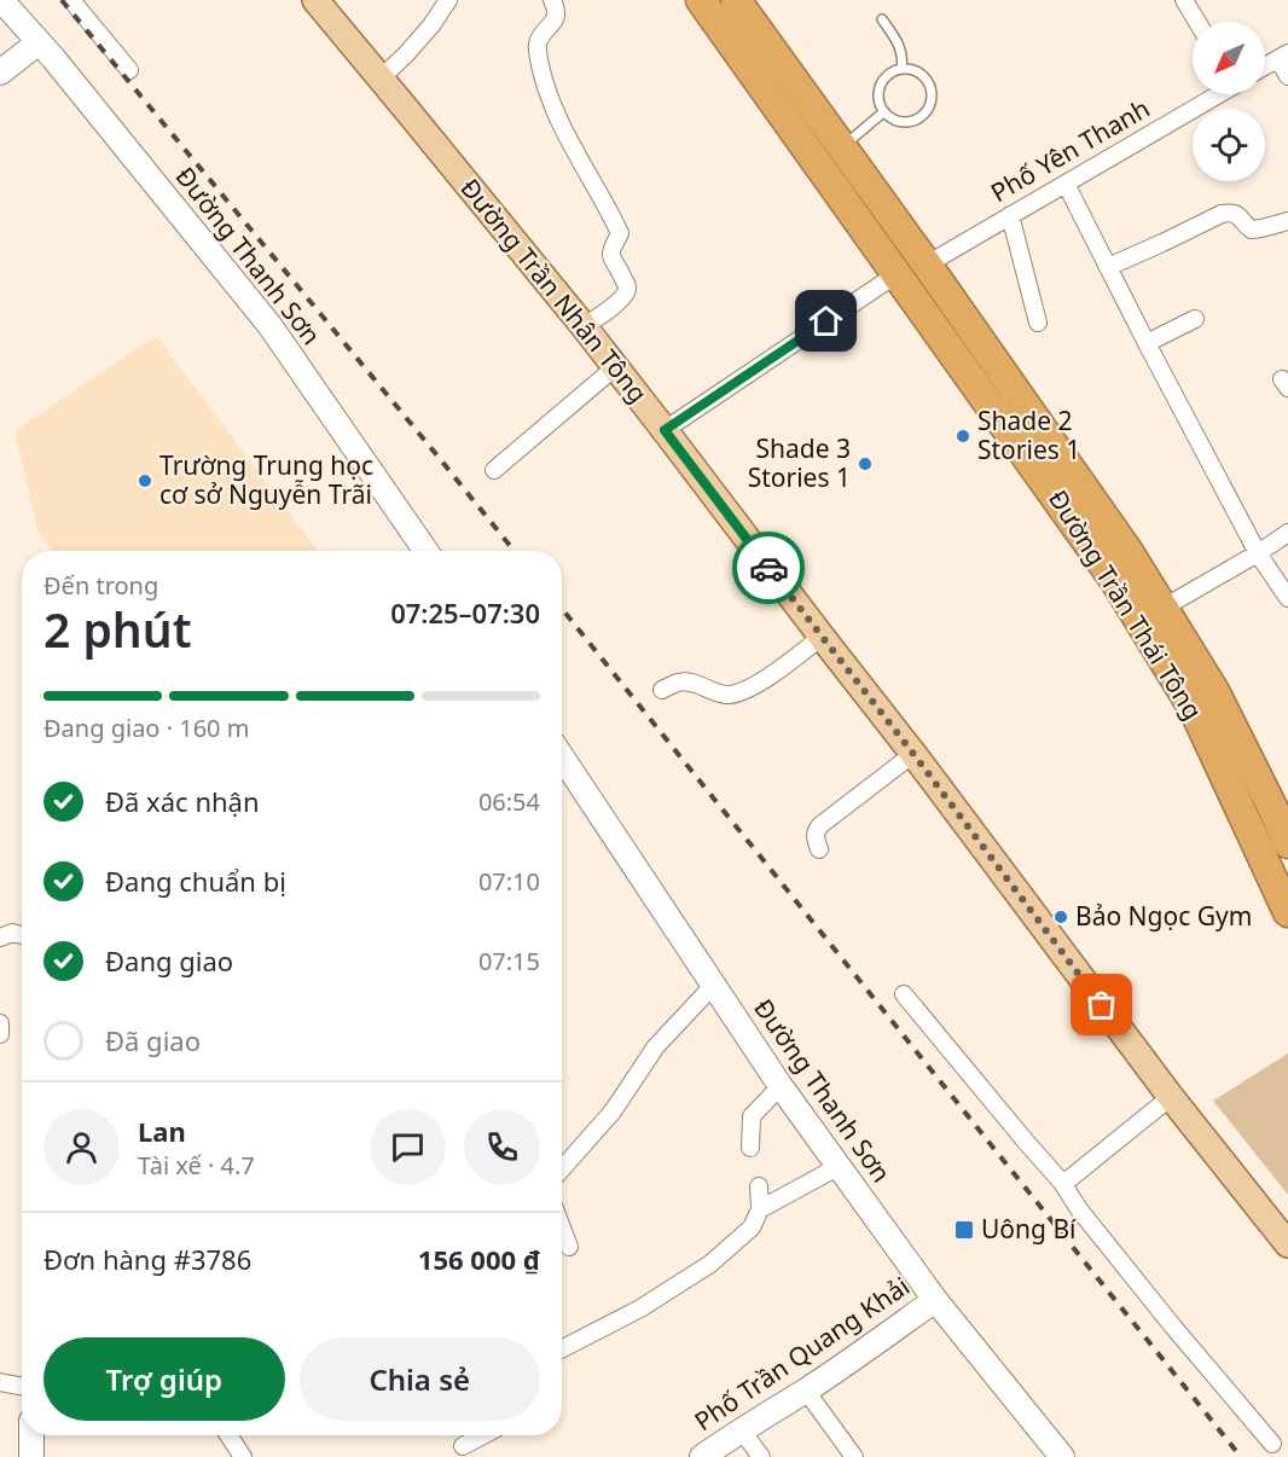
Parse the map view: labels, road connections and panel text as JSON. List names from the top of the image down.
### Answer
{
  "streets": {
    "highway": ["Đường Trần Thái Tông"],
    "main road": ["Đường Trần Nhân Tông"],
    "street": ["Phố Yên Thanh", "Đường Thanh Sơn", "Phố Trần Quang Khải"]
  },
  "crossings": [
    ["Phố Yên Thanh", "Đường Trần Thái Tông"],
    ["Đường Thanh Sơn", "Phố Trần Quang Khải"]
  ],
  "places": {
    "other": [
      "Shade 2 Stories 1",
      "Shade 3 Stories 1",
      "Trường Trung học cơ sở Nguyễn Trãi",
      "Bảo Ngọc Gym"
    ],
    "transit": ["Uông Bí"]
  },
  "north": "bottom left",
  "page": {
    "heading": ["2 phút", "Đến trong", "07:25–07:30"],
    "panel": [
      "Lan",
      "Tài xế · 4.7",
      "Đơn hàng #3786",
      "156 000 ₫"
    ],
    "bar": "Đang giao · 160 m",
    "list": [
      ["Đã xác nhận", "06:54"],
      ["Đang chuẩn bị", "07:10"],
      ["Đang giao", "07:15"],
      "Đã giao"
    ],
    "buttons": ["Trợ giúp", "Chia sẻ"]
  }
}
